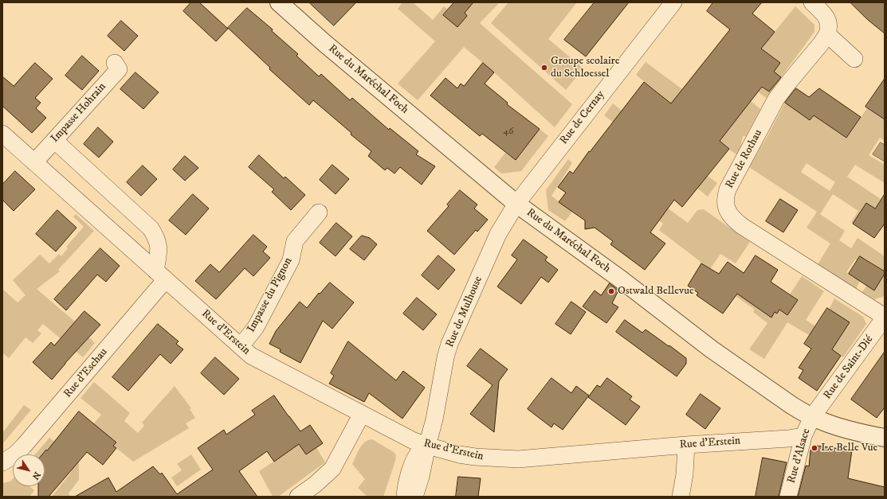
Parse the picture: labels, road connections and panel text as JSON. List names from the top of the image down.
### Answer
{
  "streets": {
    "street": [
      "Rue du Maréchal Foch",
      "Impasse Hohrain",
      "Rue de Cernay",
      "Rue de Rothau",
      "Impasse du Pignon",
      "Rue de Mulhouse",
      "Rue d'Erstein",
      "Rue de Saint-Dié",
      "Rue d'Eschau",
      "Rue d'Alsace"
    ]
  },
  "crossings": [
    ["Rue du Maréchal Foch", "Rue de Cernay"],
    ["Rue du Maréchal Foch", "Rue de Mulhouse"],
    ["Rue du Maréchal Foch", "Rue de Saint-Dié"],
    ["Rue du Maréchal Foch", "Rue d'Alsace"],
    ["Impasse Hohrain", "Rue d'Erstein"],
    ["Rue de Cernay", "Rue de Mulhouse"],
    ["Rue de Rothau", "Rue de Saint-Dié"],
    ["Impasse du Pignon", "Rue d'Erstein"],
    ["Rue de Mulhouse", "Rue d'Erstein"],
    ["Rue d'Erstein", "Rue d'Eschau"],
    ["Rue d'Erstein", "Rue d'Alsace"],
    ["Rue de Saint-Dié", "Rue d'Alsace"]
  ],
  "places": ["Groupe scolaire du Schloessel", "Ostwald Bellevue", "Le Belle Vue"],
  "house_numbers": ["46"],
  "north": "bottom right"
}
